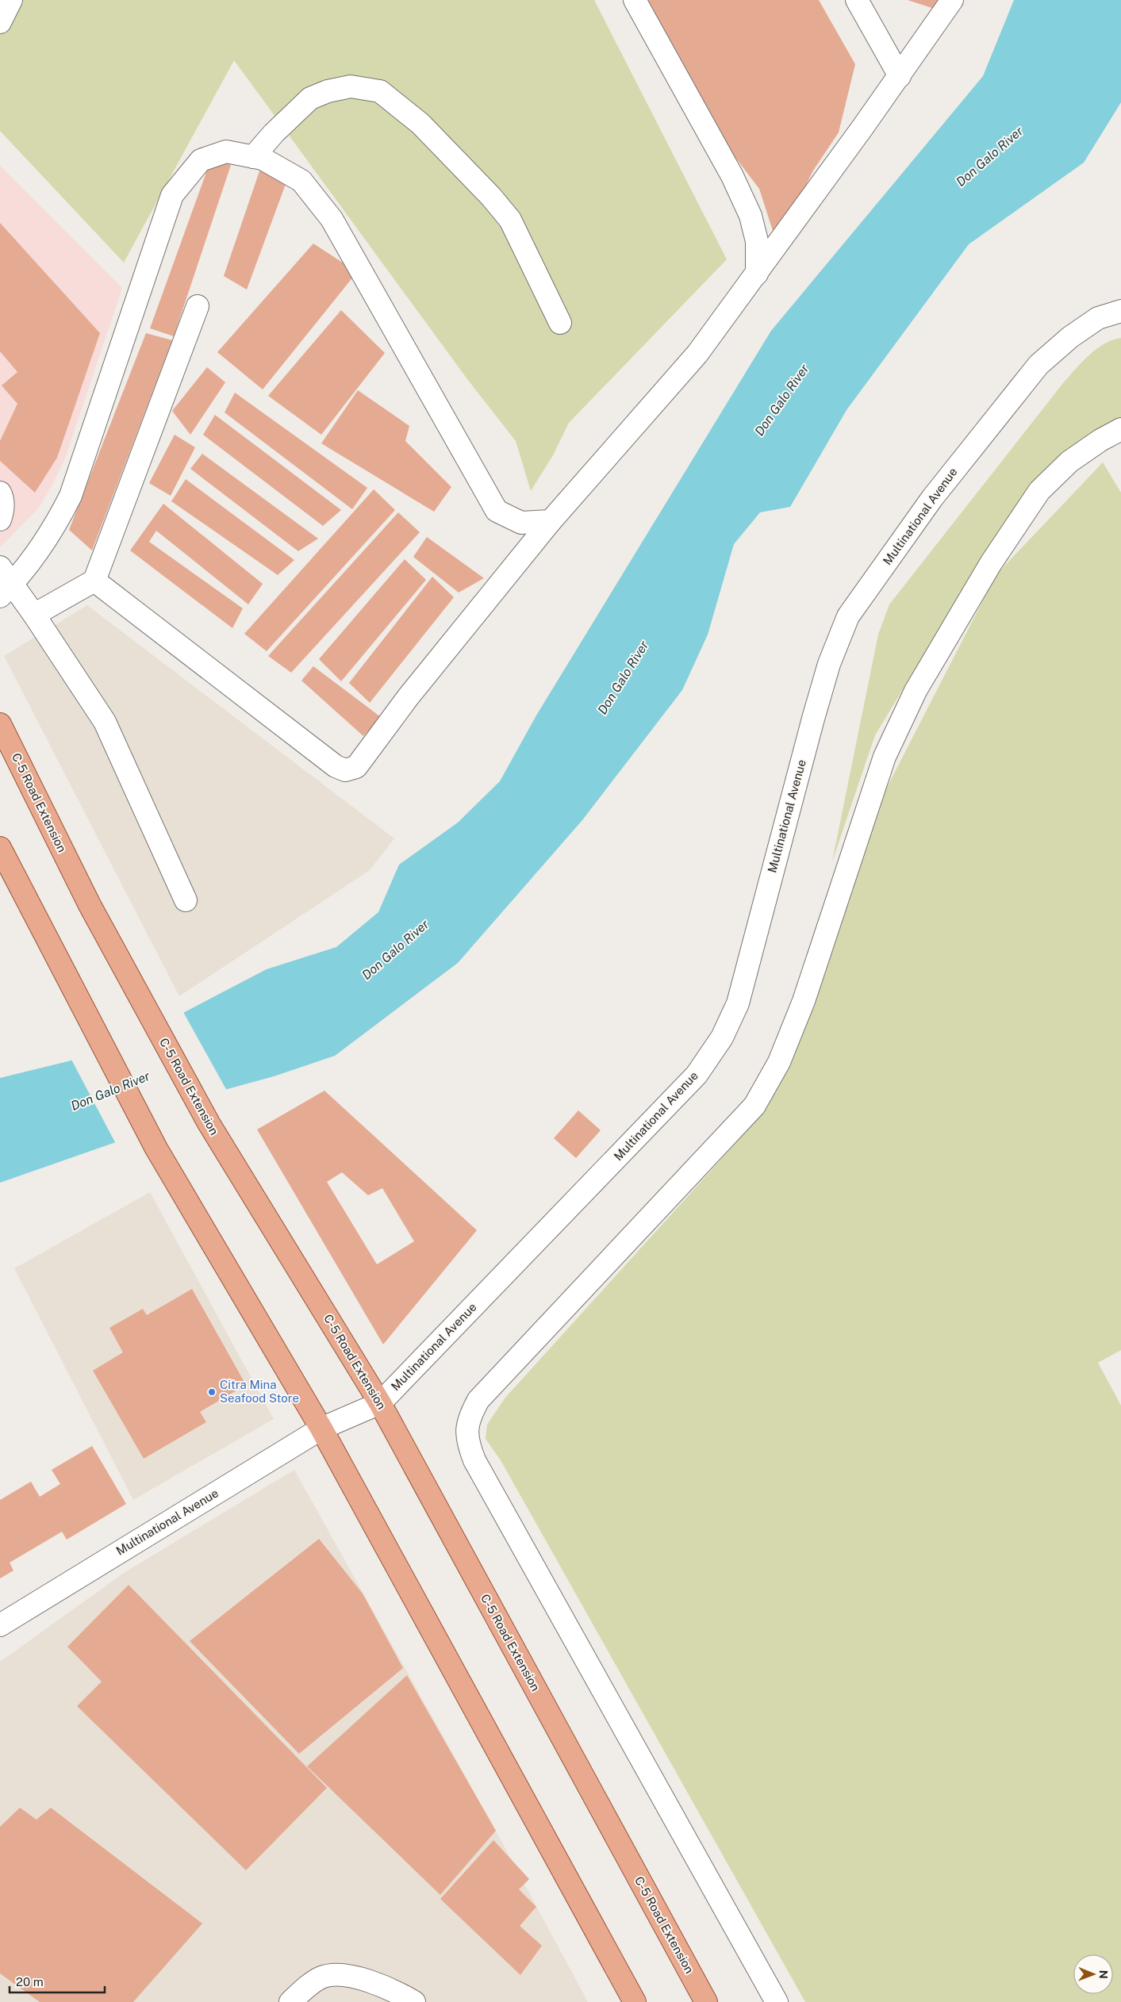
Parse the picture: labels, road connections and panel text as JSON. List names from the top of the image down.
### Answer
{
  "streets": {
    "main road": ["C-5 Road Extension"],
    "street": ["Multinational Avenue"]
  },
  "crossings": [
    ["Multinational Avenue", "C-5 Road Extension"]
  ],
  "water": ["Don Galo River"],
  "places": ["Citra Mina Seafood Store"],
  "scale_bar": "20 m",
  "north": "right"
}
